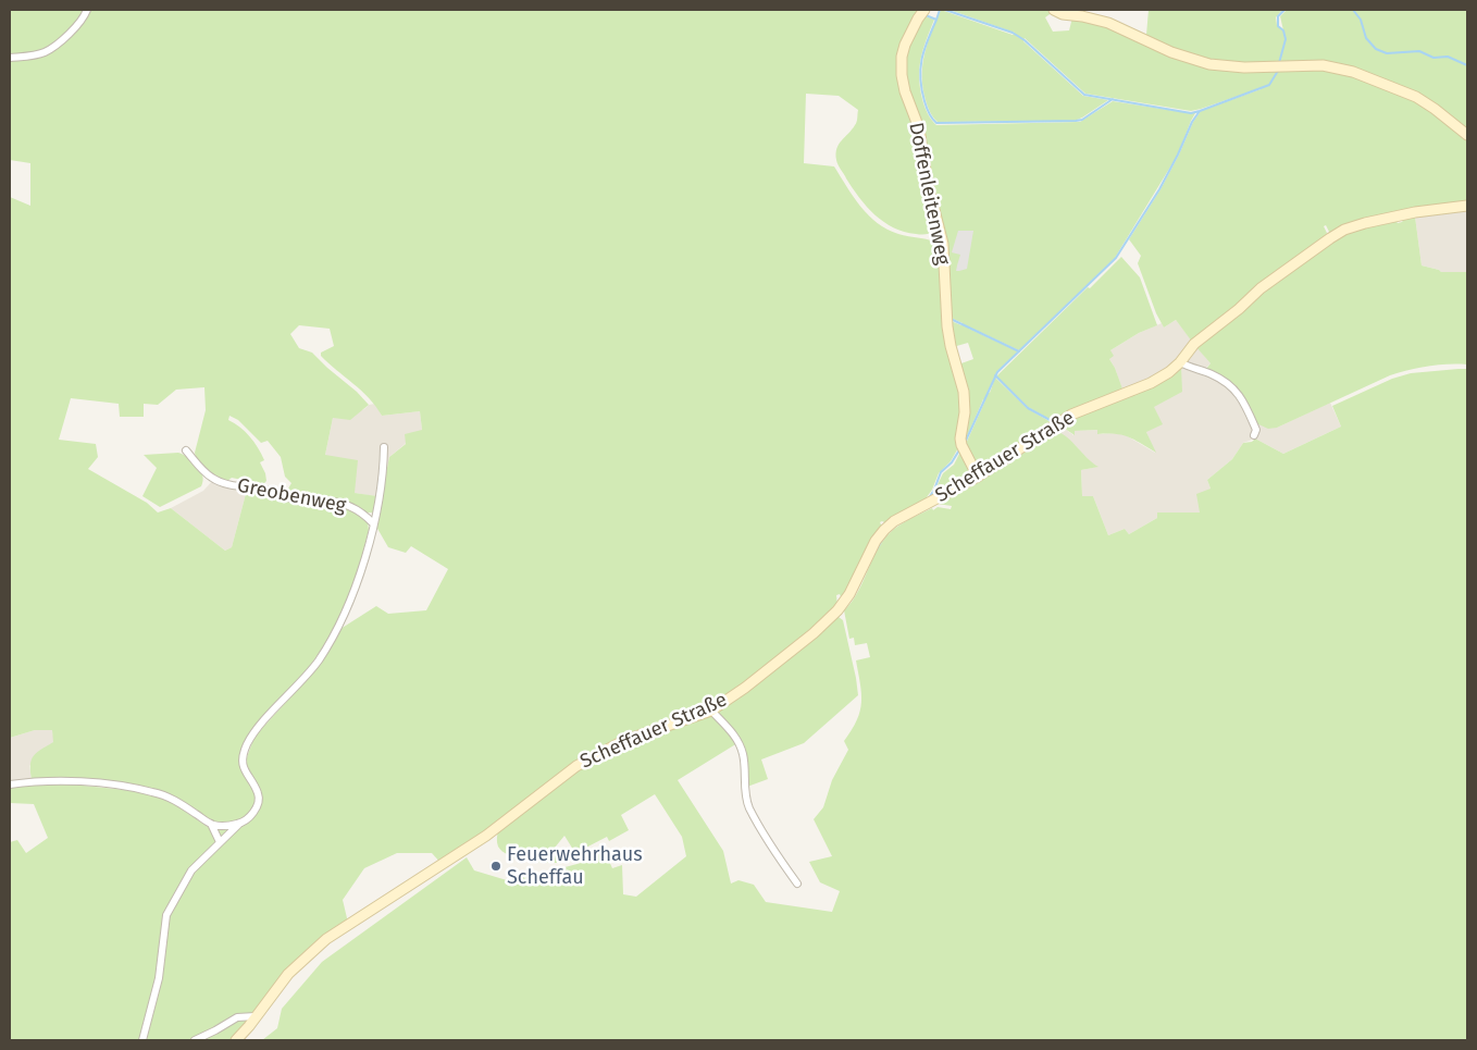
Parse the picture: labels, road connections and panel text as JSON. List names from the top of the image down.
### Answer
{
  "streets": {
    "street": ["Doffenleitenweg", "Scheffauer Straße", "Greobenweg"]
  },
  "crossings": [
    ["Doffenleitenweg", "Scheffauer Straße"]
  ],
  "places": ["Feuerwehrhaus Scheffau"]
}
